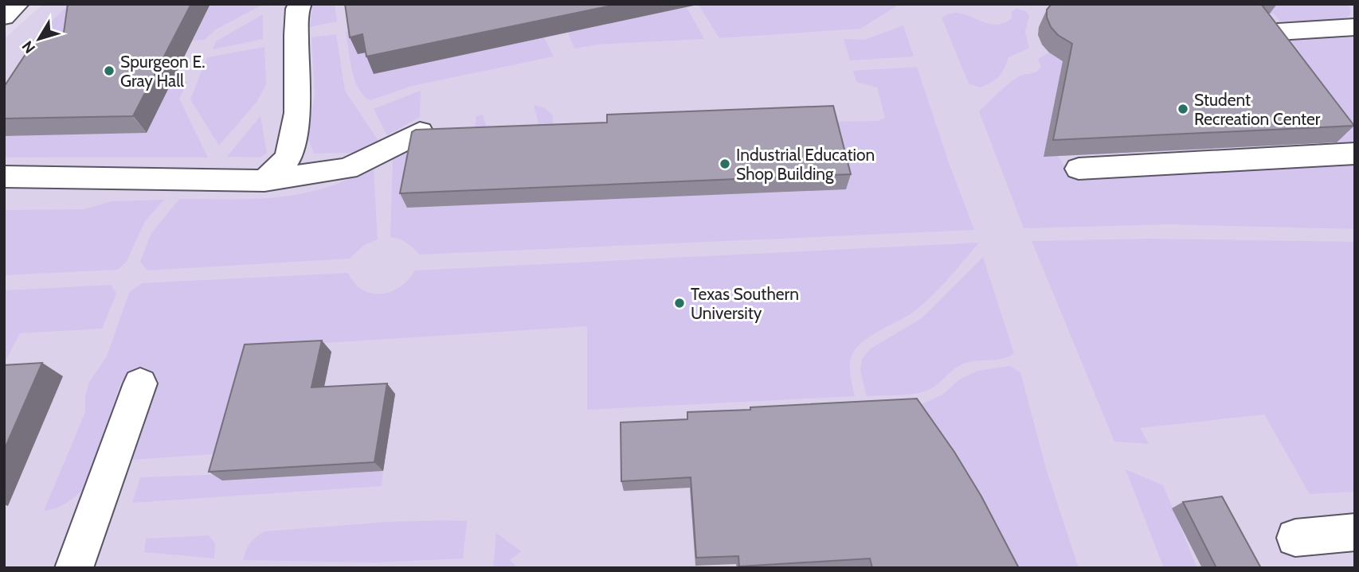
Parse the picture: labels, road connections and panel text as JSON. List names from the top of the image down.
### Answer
{
  "places": [
    "Spurgeon E. Gray Hall",
    "Student Recreation Center",
    "Industrial Education Shop Building",
    "Texas Southern University"
  ],
  "north": "bottom left"
}
